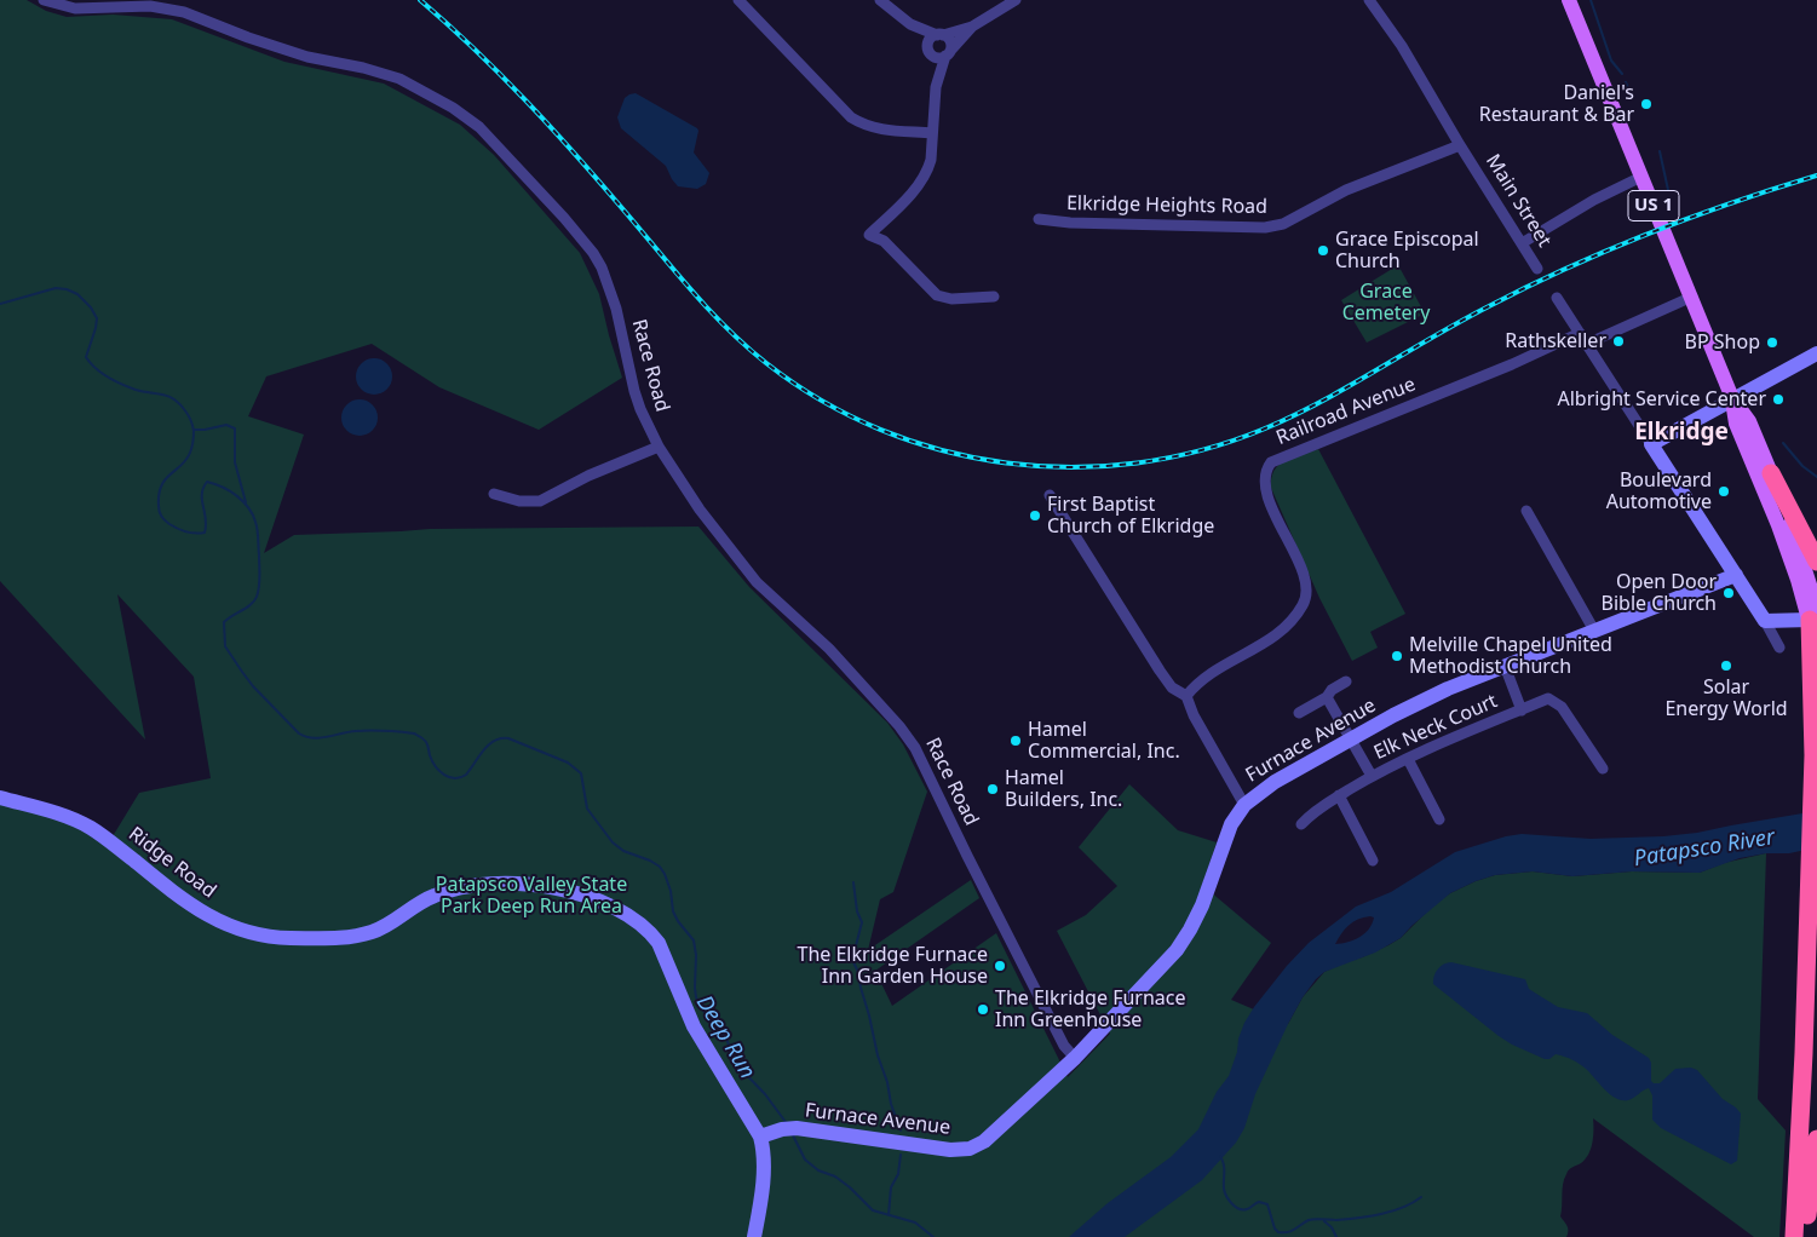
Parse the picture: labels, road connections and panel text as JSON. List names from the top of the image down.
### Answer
{
  "streets": {
    "main road": ["US 1"],
    "street": [
      "Main Street",
      "Elkridge Heights Road",
      "Race Road",
      "Railroad Avenue",
      "Elk Neck Court",
      "Furnace Avenue",
      "Ridge Road"
    ]
  },
  "crossings": [
    ["Main Street", "Elkridge Heights Road"],
    ["Race Road", "Furnace Avenue"],
    ["Furnace Avenue", "Ridge Road"]
  ],
  "districts": ["Elkridge"],
  "water": ["Patapsco River", "Deep Run"],
  "parks": ["Grace Cemetery", "Patapsco Valley State Park Deep Run Area"],
  "places": [
    "Daniel's Restaurant & Bar",
    "Grace Episcopal Church",
    "Rathskeller",
    "BP Shop",
    "Albright Service Center",
    "Boulevard Automotive",
    "First Baptist Church of Elkridge",
    "Open Door Bible Church",
    "Melville Chapel United Methodist Church",
    "Solar Energy World",
    "Hamel Commercial, Inc.",
    "Hamel Builders, Inc.",
    "The Elkridge Furnace Inn Garden House",
    "The Elkridge Furnace Inn Greenhouse"
  ]
}
